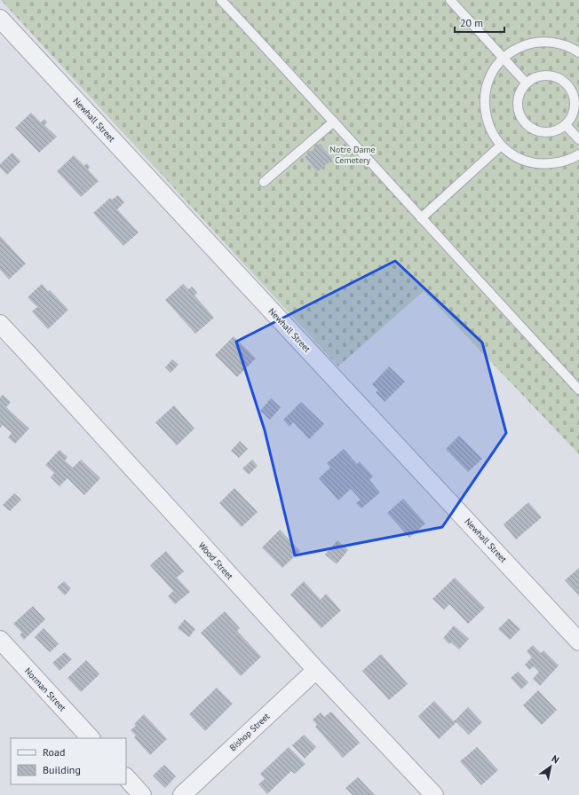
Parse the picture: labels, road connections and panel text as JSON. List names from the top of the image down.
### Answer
{
  "streets": {
    "street": [
      "Newhall Street",
      "Wood Street",
      "Norman Street",
      "Bishop Street"
    ]
  },
  "crossings": [
    ["Wood Street", "Bishop Street"]
  ],
  "parks": ["Notre Dame Cemetery"],
  "legend": ["Road", "Building"],
  "scale_bar": "20 m",
  "north": "top right"
}
